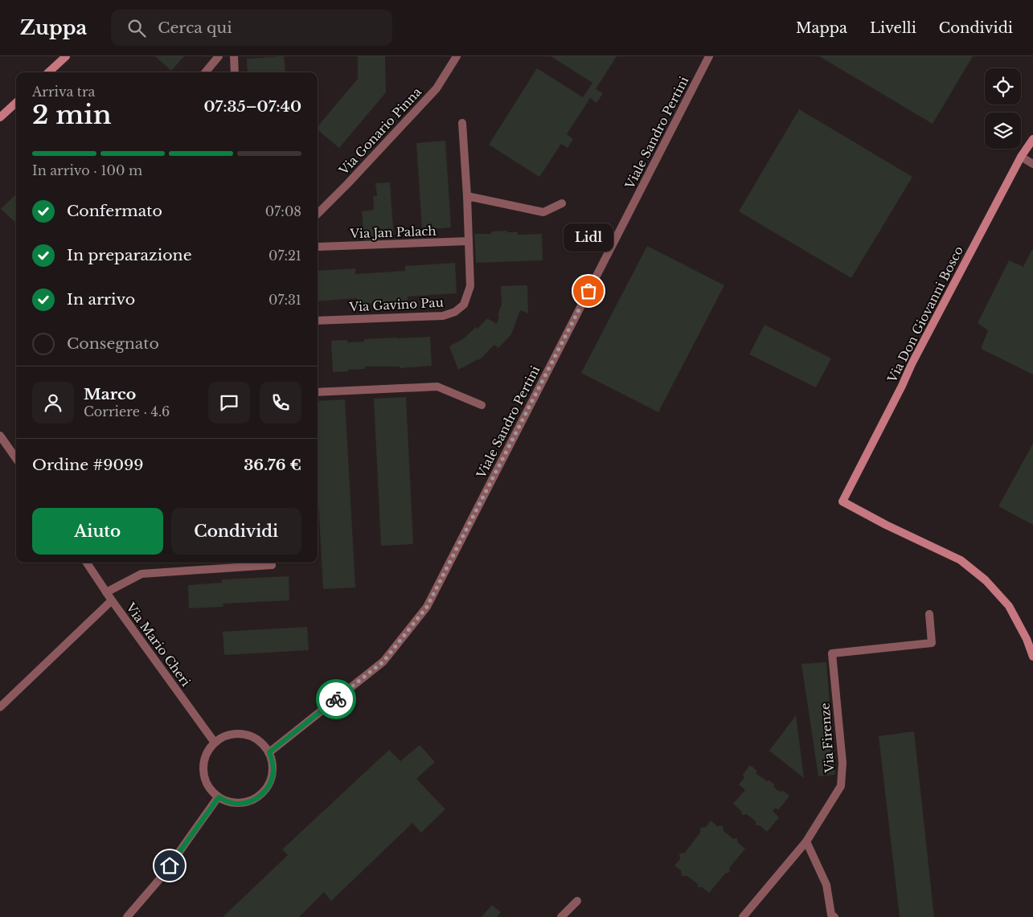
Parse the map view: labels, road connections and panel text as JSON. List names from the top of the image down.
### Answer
{
  "streets": {
    "main road": ["Via Don Giovanni Bosco"],
    "street": [
      "Via Gonario Pinna",
      "Viale Sandro Pertini",
      "Via Jan Palach",
      "Via Gavino Pau",
      "Via Mario Cheri",
      "Via Firenze"
    ]
  },
  "crossings": [
    ["Viale Sandro Pertini", "Via Mario Cheri"],
    ["Via Jan Palach", "Via Gavino Pau"]
  ],
  "places": ["Lidl"],
  "page": {
    "header": "Zuppa",
    "search": "Cerca qui",
    "nav": ["Mappa", "Livelli", "Condividi"],
    "heading": ["2 min", "Arriva tra", "07:35–07:40"],
    "panel": [
      "Marco",
      "Corriere · 4.6",
      "Ordine #9099",
      "36.76 €"
    ],
    "bar": "In arrivo · 100 m",
    "list": [
      ["Confermato", "07:08"],
      ["In preparazione", "07:21"],
      ["In arrivo", "07:31"],
      "Consegnato"
    ],
    "bubble": "Lidl",
    "buttons": ["Aiuto", "Condividi"]
  }
}
